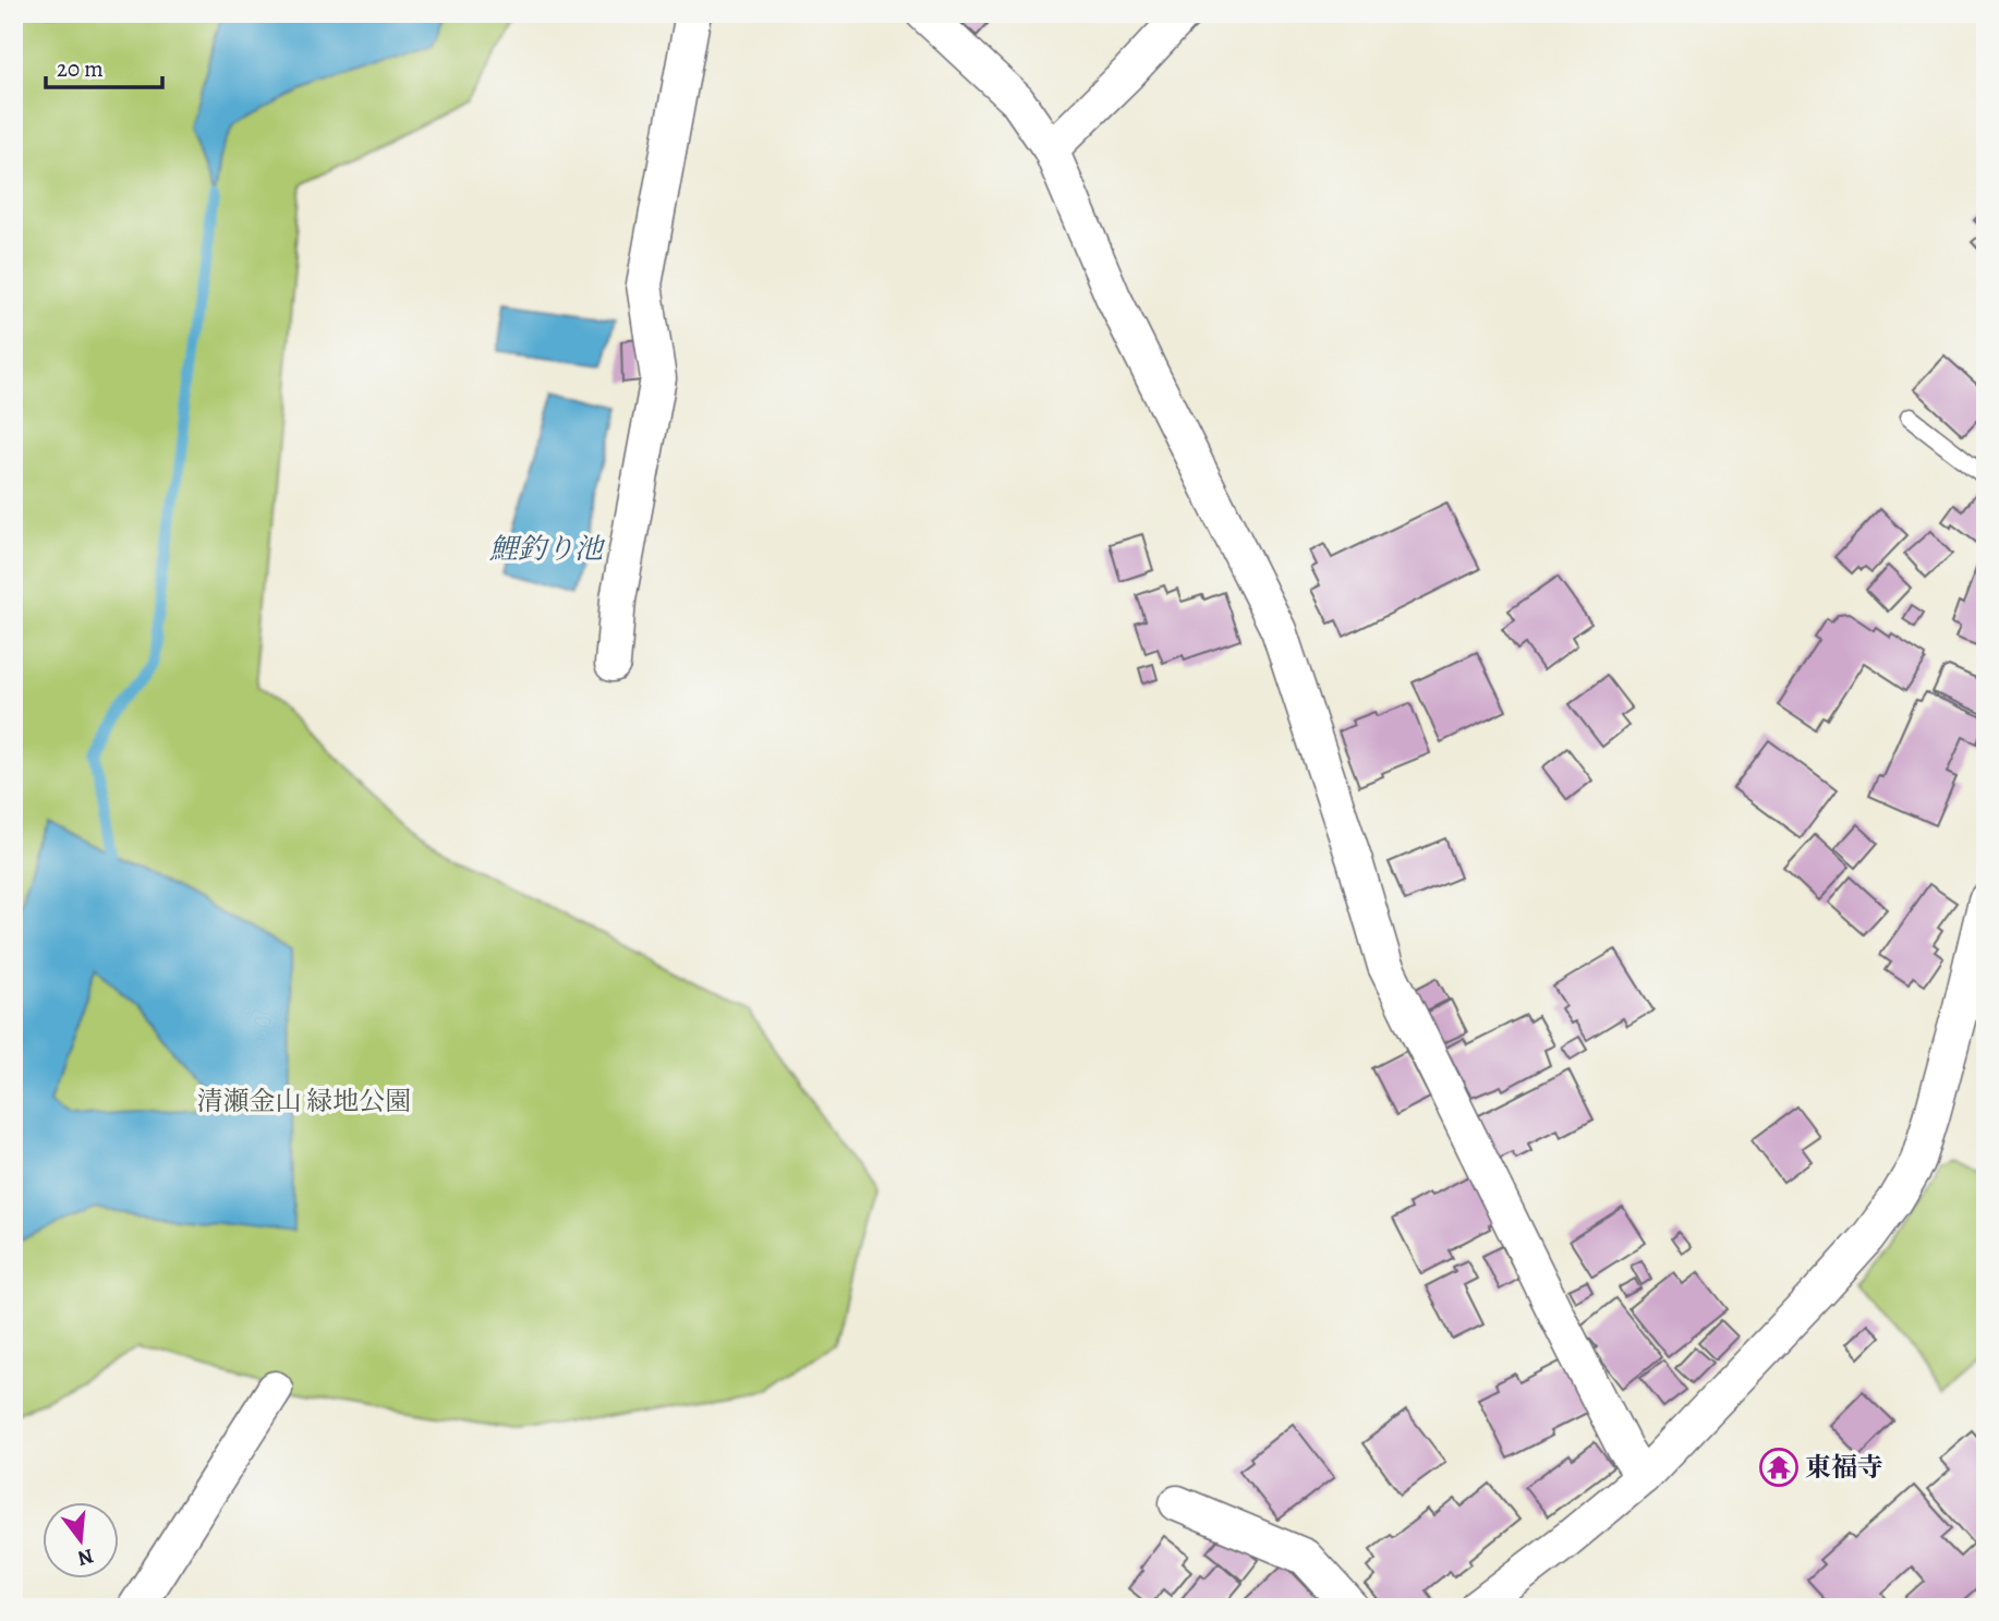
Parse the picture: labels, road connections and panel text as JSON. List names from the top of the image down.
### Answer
{
  "water": ["鯉釣り池"],
  "parks": ["清瀬金山 緑地公園"],
  "places": {
    "temple": ["東福寺"]
  },
  "scale_bar": "20 m",
  "north": "bottom"
}
